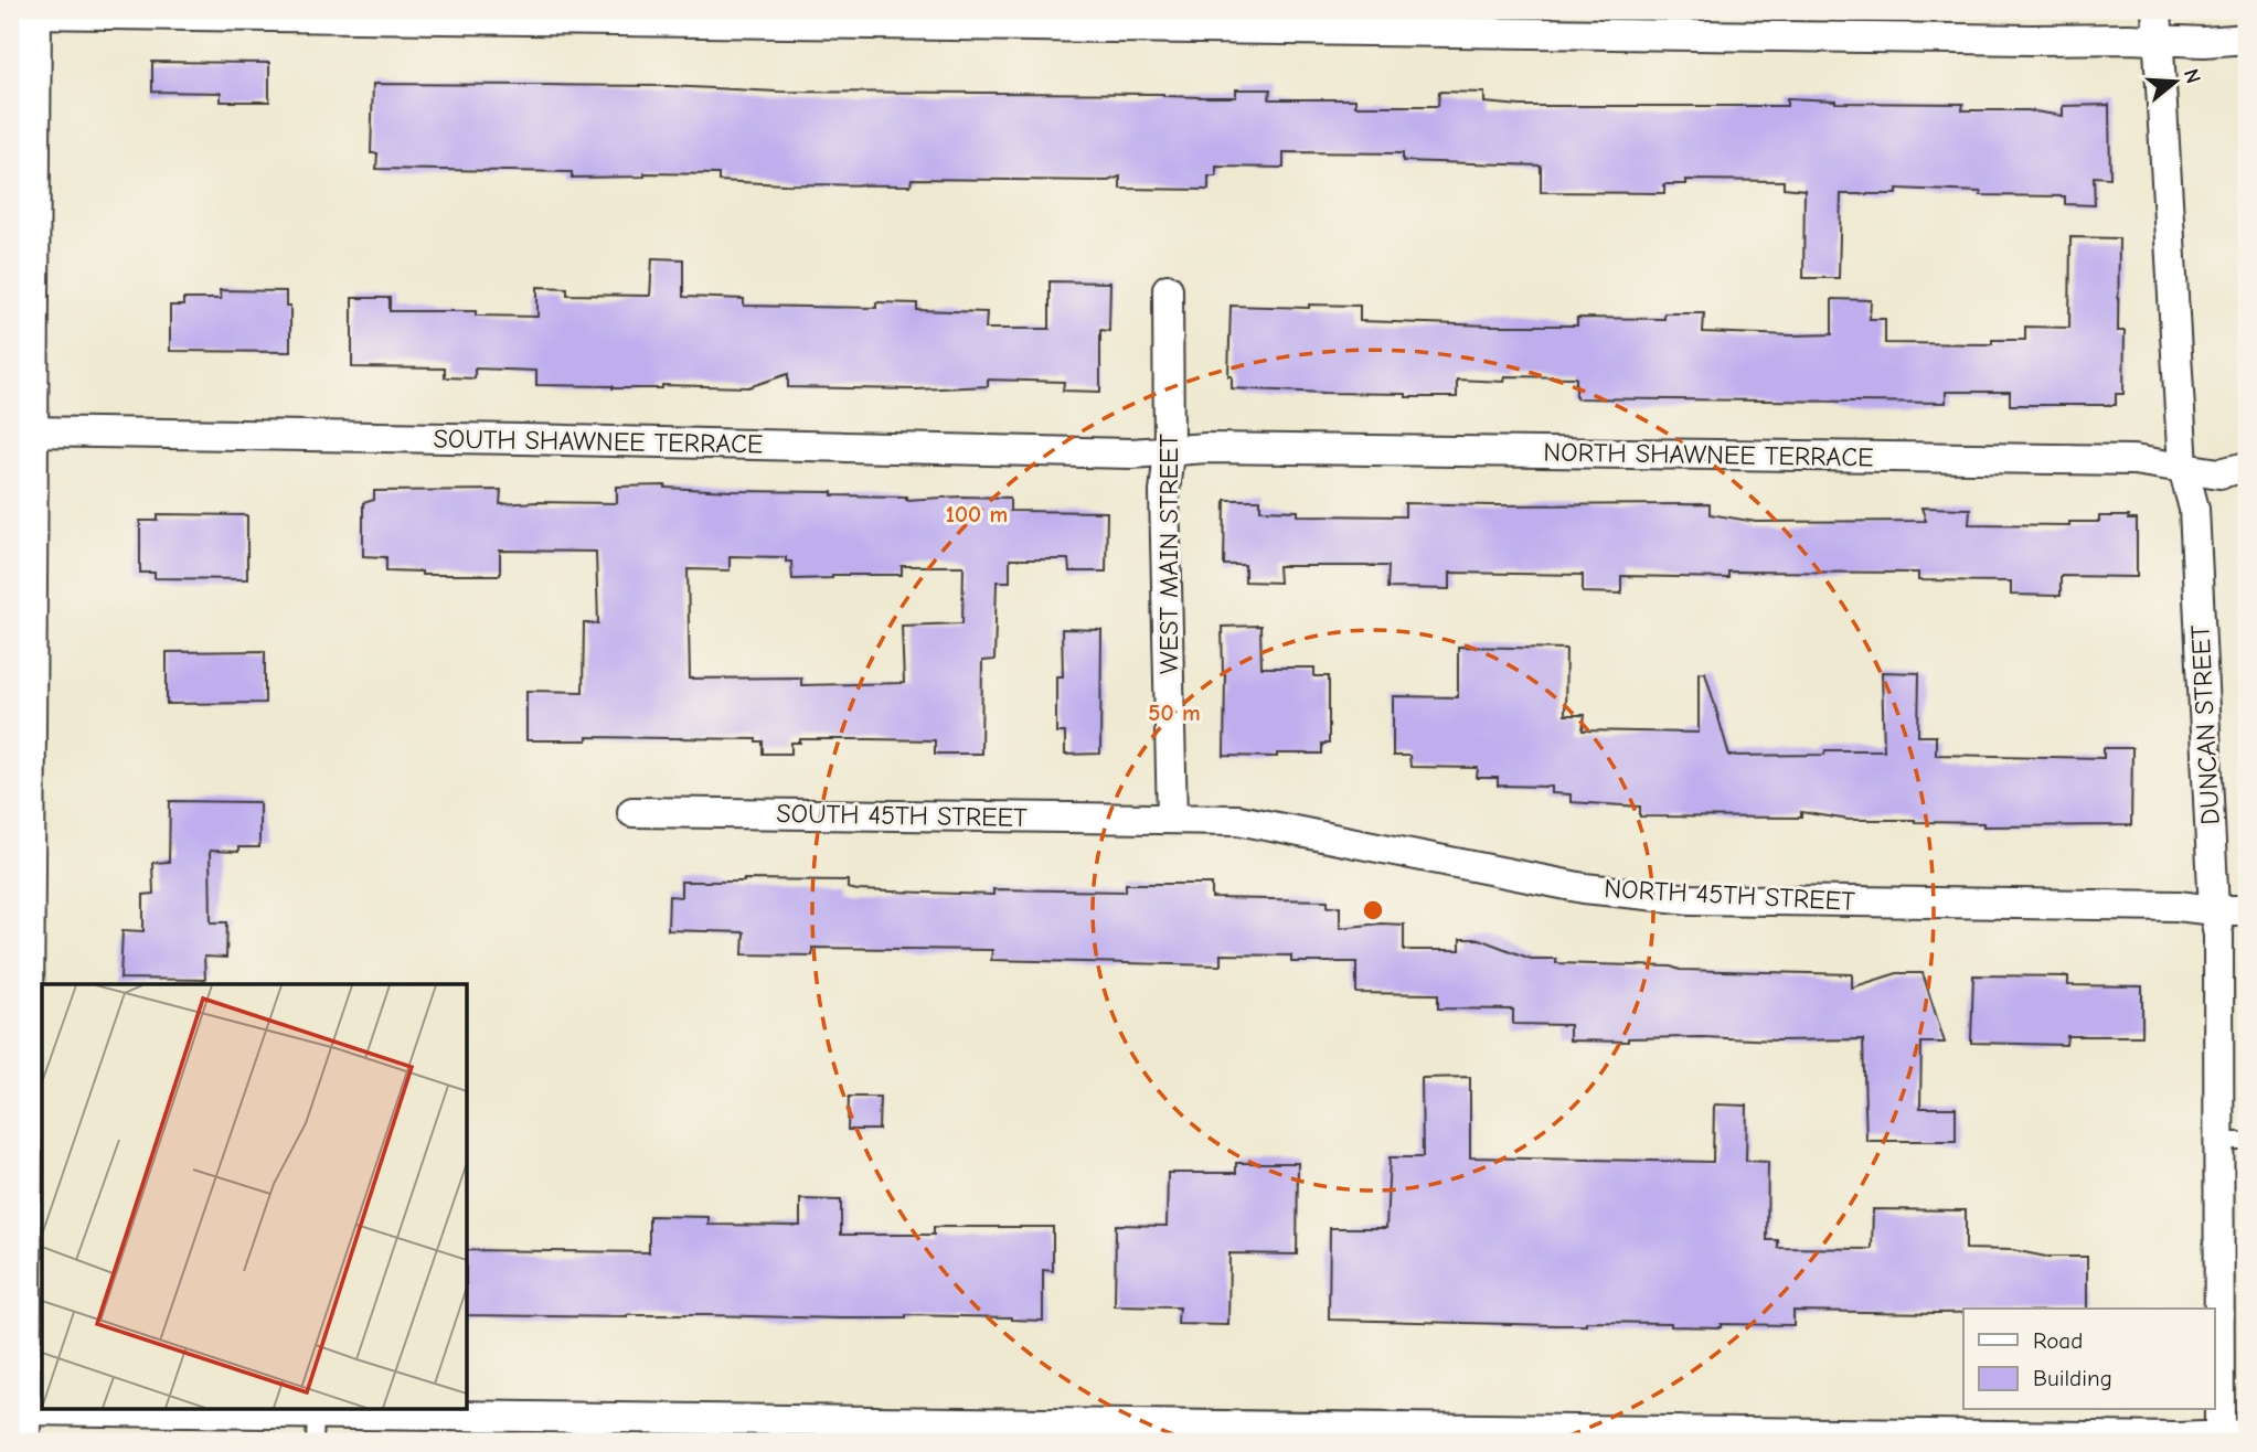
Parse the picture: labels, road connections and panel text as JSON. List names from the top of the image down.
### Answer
{
  "streets": {
    "street": [
      "SOUTH SHAWNEE TERRACE",
      "NORTH SHAWNEE TERRACE",
      "WEST MAIN STREET",
      "DUNCAN STREET",
      "SOUTH 45TH STREET",
      "NORTH 45TH STREET"
    ]
  },
  "crossings": [
    ["SOUTH SHAWNEE TERRACE", "NORTH SHAWNEE TERRACE"],
    ["SOUTH SHAWNEE TERRACE", "WEST MAIN STREET"],
    ["NORTH SHAWNEE TERRACE", "WEST MAIN STREET"],
    ["NORTH SHAWNEE TERRACE", "DUNCAN STREET"],
    ["WEST MAIN STREET", "SOUTH 45TH STREET"],
    ["WEST MAIN STREET", "NORTH 45TH STREET"],
    ["DUNCAN STREET", "NORTH 45TH STREET"],
    ["SOUTH 45TH STREET", "NORTH 45TH STREET"]
  ],
  "legend": ["Road", "Building"],
  "north": "right",
  "rings": ["100 m", "50 m"]
}
